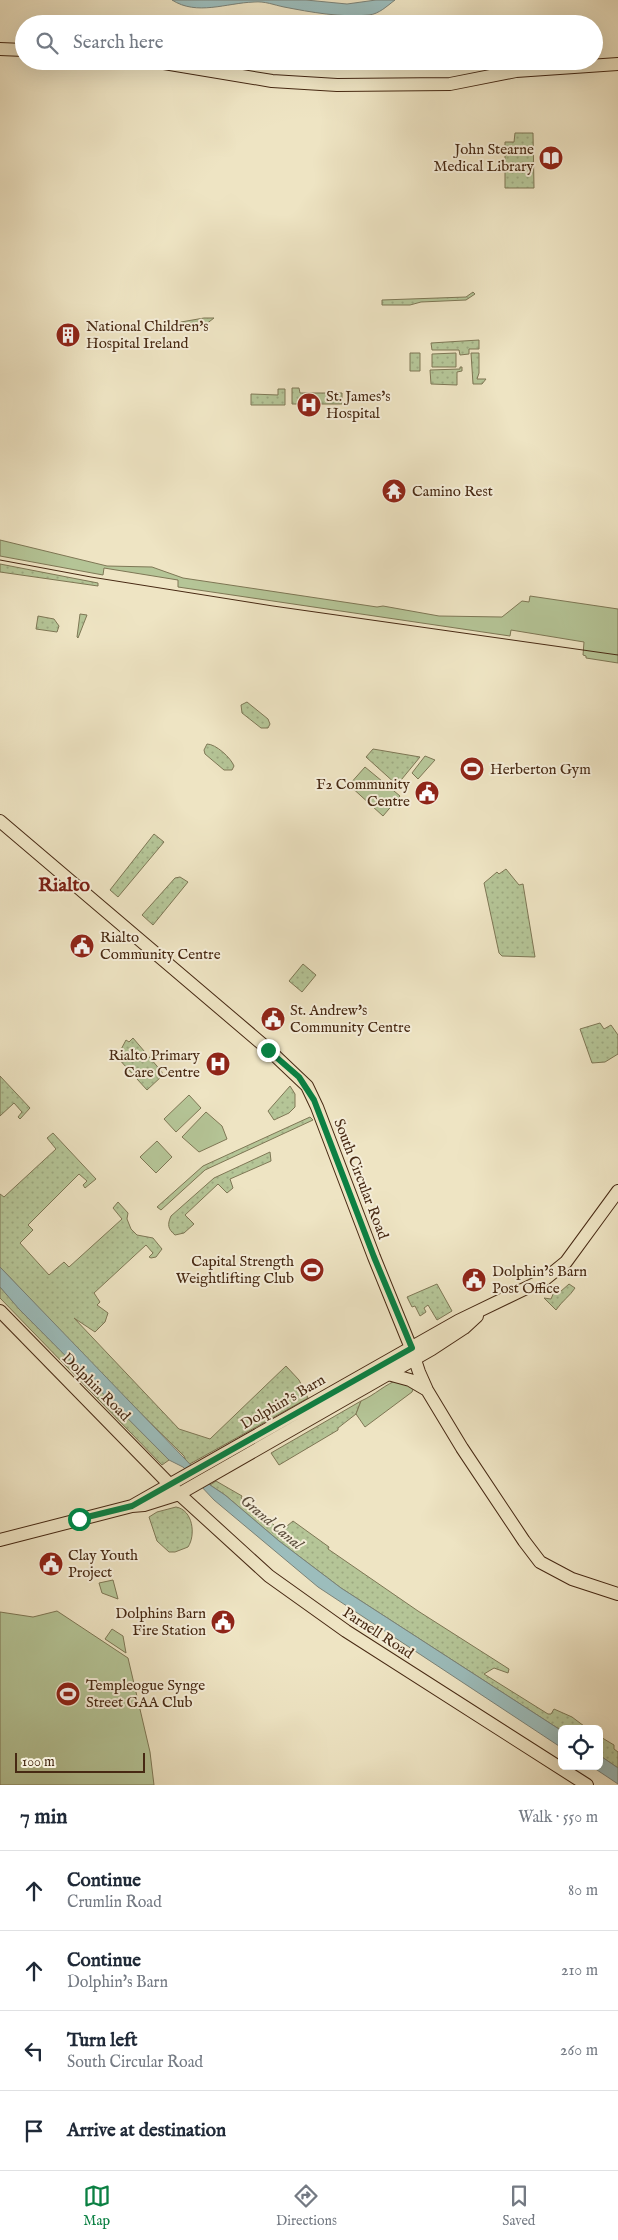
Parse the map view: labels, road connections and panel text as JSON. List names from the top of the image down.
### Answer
{
  "streets": {
    "main road": [
      "South Circular Road",
      "Dolphin Road",
      "Dolphin's Barn",
      "Parnell Road"
    ]
  },
  "crossings": [
    ["South Circular Road", "Dolphin's Barn"],
    ["Dolphin Road", "Dolphin's Barn"],
    ["Dolphin Road", "Parnell Road"],
    ["Dolphin's Barn", "Parnell Road"]
  ],
  "districts": ["Rialto"],
  "water": ["Grand Canal"],
  "places": {
    "library": ["John Stearne Medical Library"],
    "building": ["National Children's Hospital Ireland"],
    "hospital": ["St. James's Hospital", "Rialto Primary Care Centre"],
    "temple": ["Camino Rest"],
    "sports": ["Herberton Gym", "Capital Strength Weightlifting Club", "Templeogue Synge Street GAA Club"],
    "public building": [
      "F2 Community Centre",
      "Rialto Community Centre",
      "St. Andrew's Community Centre",
      "Dolphin’s Barn Post Office",
      "Clay Youth Project",
      "Dolphins Barn Fire Station"
    ]
  },
  "scale_bar": "100 m",
  "page": {
    "search": "Search here",
    "scale": "100 m",
    "heading": ["7 min", "Walk · 550 m"],
    "list": [
      ["Continue", "Crumlin Road", "80 m"],
      ["Continue", "Dolphin's Barn", "210 m"],
      ["Turn left", "South Circular Road", "260 m"],
      "Arrive at destination"
    ],
    "nav": ["Map", "Directions", "Saved"]
  }
}
